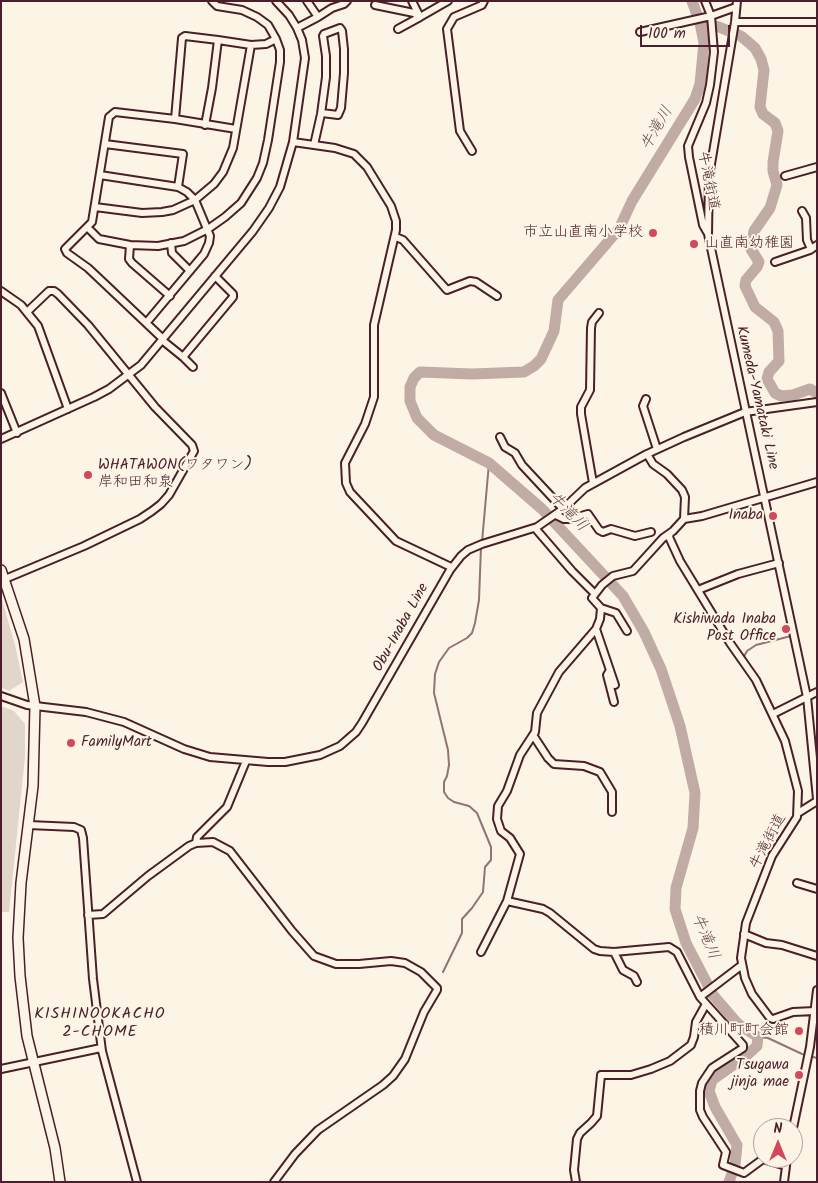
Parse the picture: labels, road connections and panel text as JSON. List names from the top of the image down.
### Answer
{
  "streets": {
    "street": ["牛滝街道", "Kumeda-Yamataki Line", "Obu-Inaba Line"]
  },
  "crossings": [
    ["牛滝街道", "Kumeda-Yamataki Line"],
    ["Kumeda-Yamataki Line", "Obu-Inaba Line"]
  ],
  "districts": ["KISHINOOKACHO 2-CHOME"],
  "water": ["牛滝川"],
  "places": [
    "市立山直南小学校",
    "山直南幼稚園",
    "WHATAWON(ワタワン) 岸和田和泉",
    "Inaba",
    "Kishiwada Inaba Post Office",
    "FamilyMart",
    "積川町町会館",
    "Tsugawa jinja mae"
  ],
  "scale_bar": "100 m",
  "north": "top"
}
